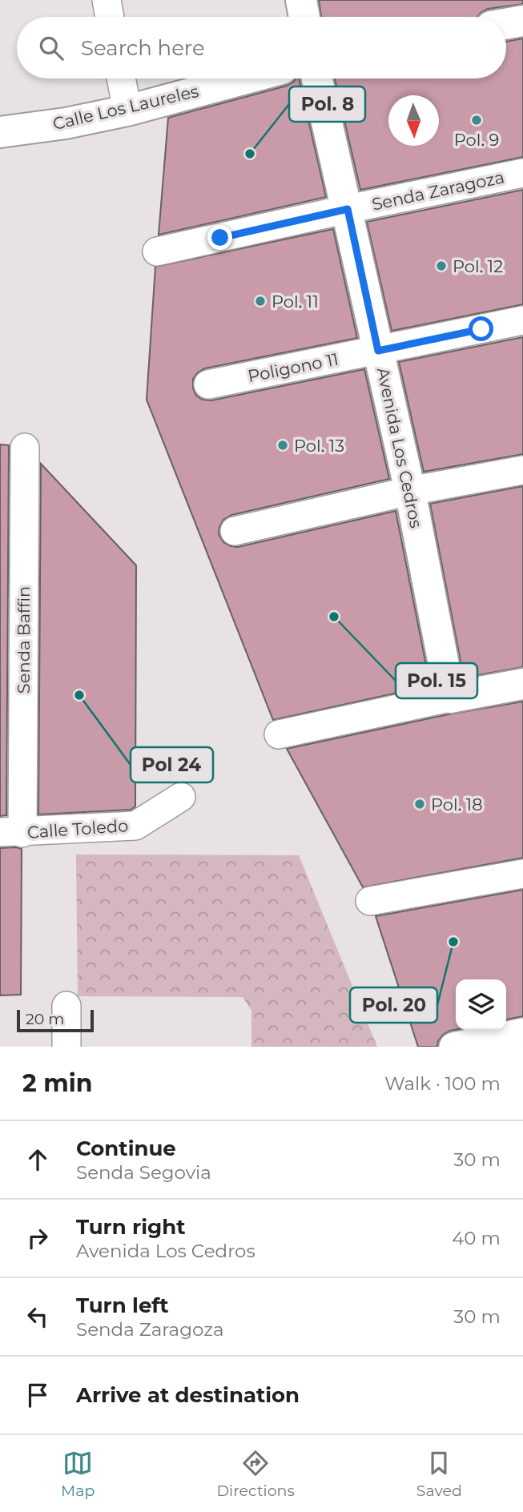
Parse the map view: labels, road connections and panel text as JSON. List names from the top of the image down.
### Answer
{
  "streets": {
    "street": [
      "Calle Los Laureles",
      "Senda Zaragoza",
      "Poligono 11",
      "Avenida Los Cedros",
      "Senda Baffin",
      "Calle Toledo"
    ]
  },
  "crossings": [
    ["Senda Zaragoza", "Avenida Los Cedros"],
    ["Poligono 11", "Avenida Los Cedros"],
    ["Senda Baffin", "Calle Toledo"]
  ],
  "places": [
    "Pol. 9",
    "Pol. 8",
    "Pol. 12",
    "Pol. 11",
    "Pol. 13",
    "Pol. 15",
    "Pol 24",
    "Pol. 18",
    "Pol. 20"
  ],
  "scale_bar": "20 m",
  "north": "bottom",
  "page": {
    "search": "Search here",
    "scale": "20 m",
    "heading": ["2 min", "Walk · 100 m"],
    "list": [
      ["Continue", "Senda Segovia", "30 m"],
      ["Turn right", "Avenida Los Cedros", "40 m"],
      ["Turn left", "Senda Zaragoza", "30 m"],
      "Arrive at destination"
    ],
    "nav": ["Map", "Directions", "Saved"]
  }
}
